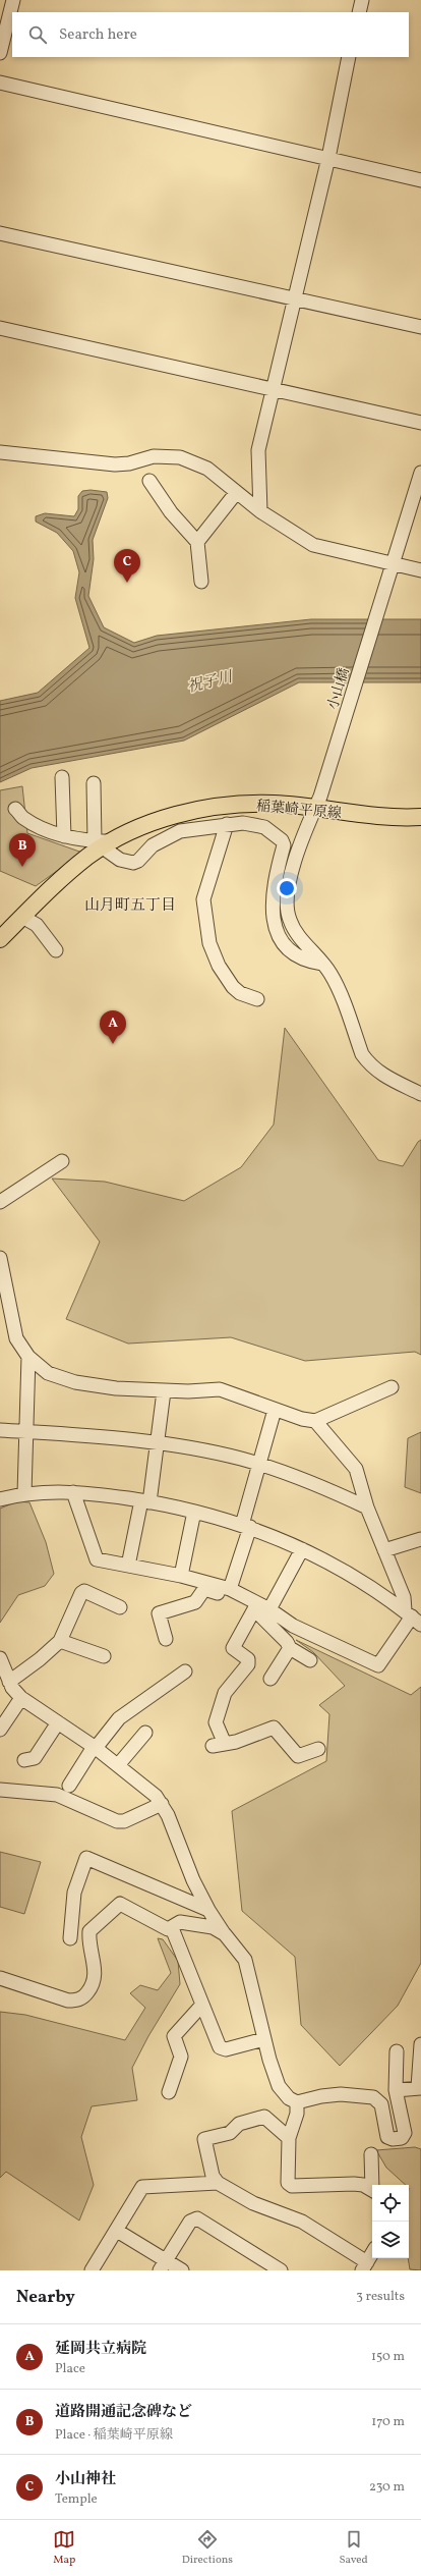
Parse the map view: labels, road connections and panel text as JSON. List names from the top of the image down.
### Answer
{
  "streets": {
    "main road": ["稲葉崎平原線"],
    "street": ["小山橋"]
  },
  "crossings": [
    ["小山橋", "稲葉崎平原線"]
  ],
  "districts": ["山月町五丁目"],
  "water": ["祝子川"],
  "page": {
    "search": "Search here",
    "pins": ["C", "B", "A"],
    "heading": ["Nearby", "3 results"],
    "list": [
      {
        "mark": "A",
        "name": "延岡共立病院",
        "note": "Place",
        "value": "150 m"
      },
      {
        "mark": "B",
        "name": "道路開通記念碑など",
        "note": "Place · 稲葉崎平原線",
        "value": "170 m"
      },
      {
        "mark": "C",
        "name": "小山神社",
        "note": "Temple",
        "value": "230 m"
      }
    ],
    "nav": ["Map", "Directions", "Saved"]
  }
}
